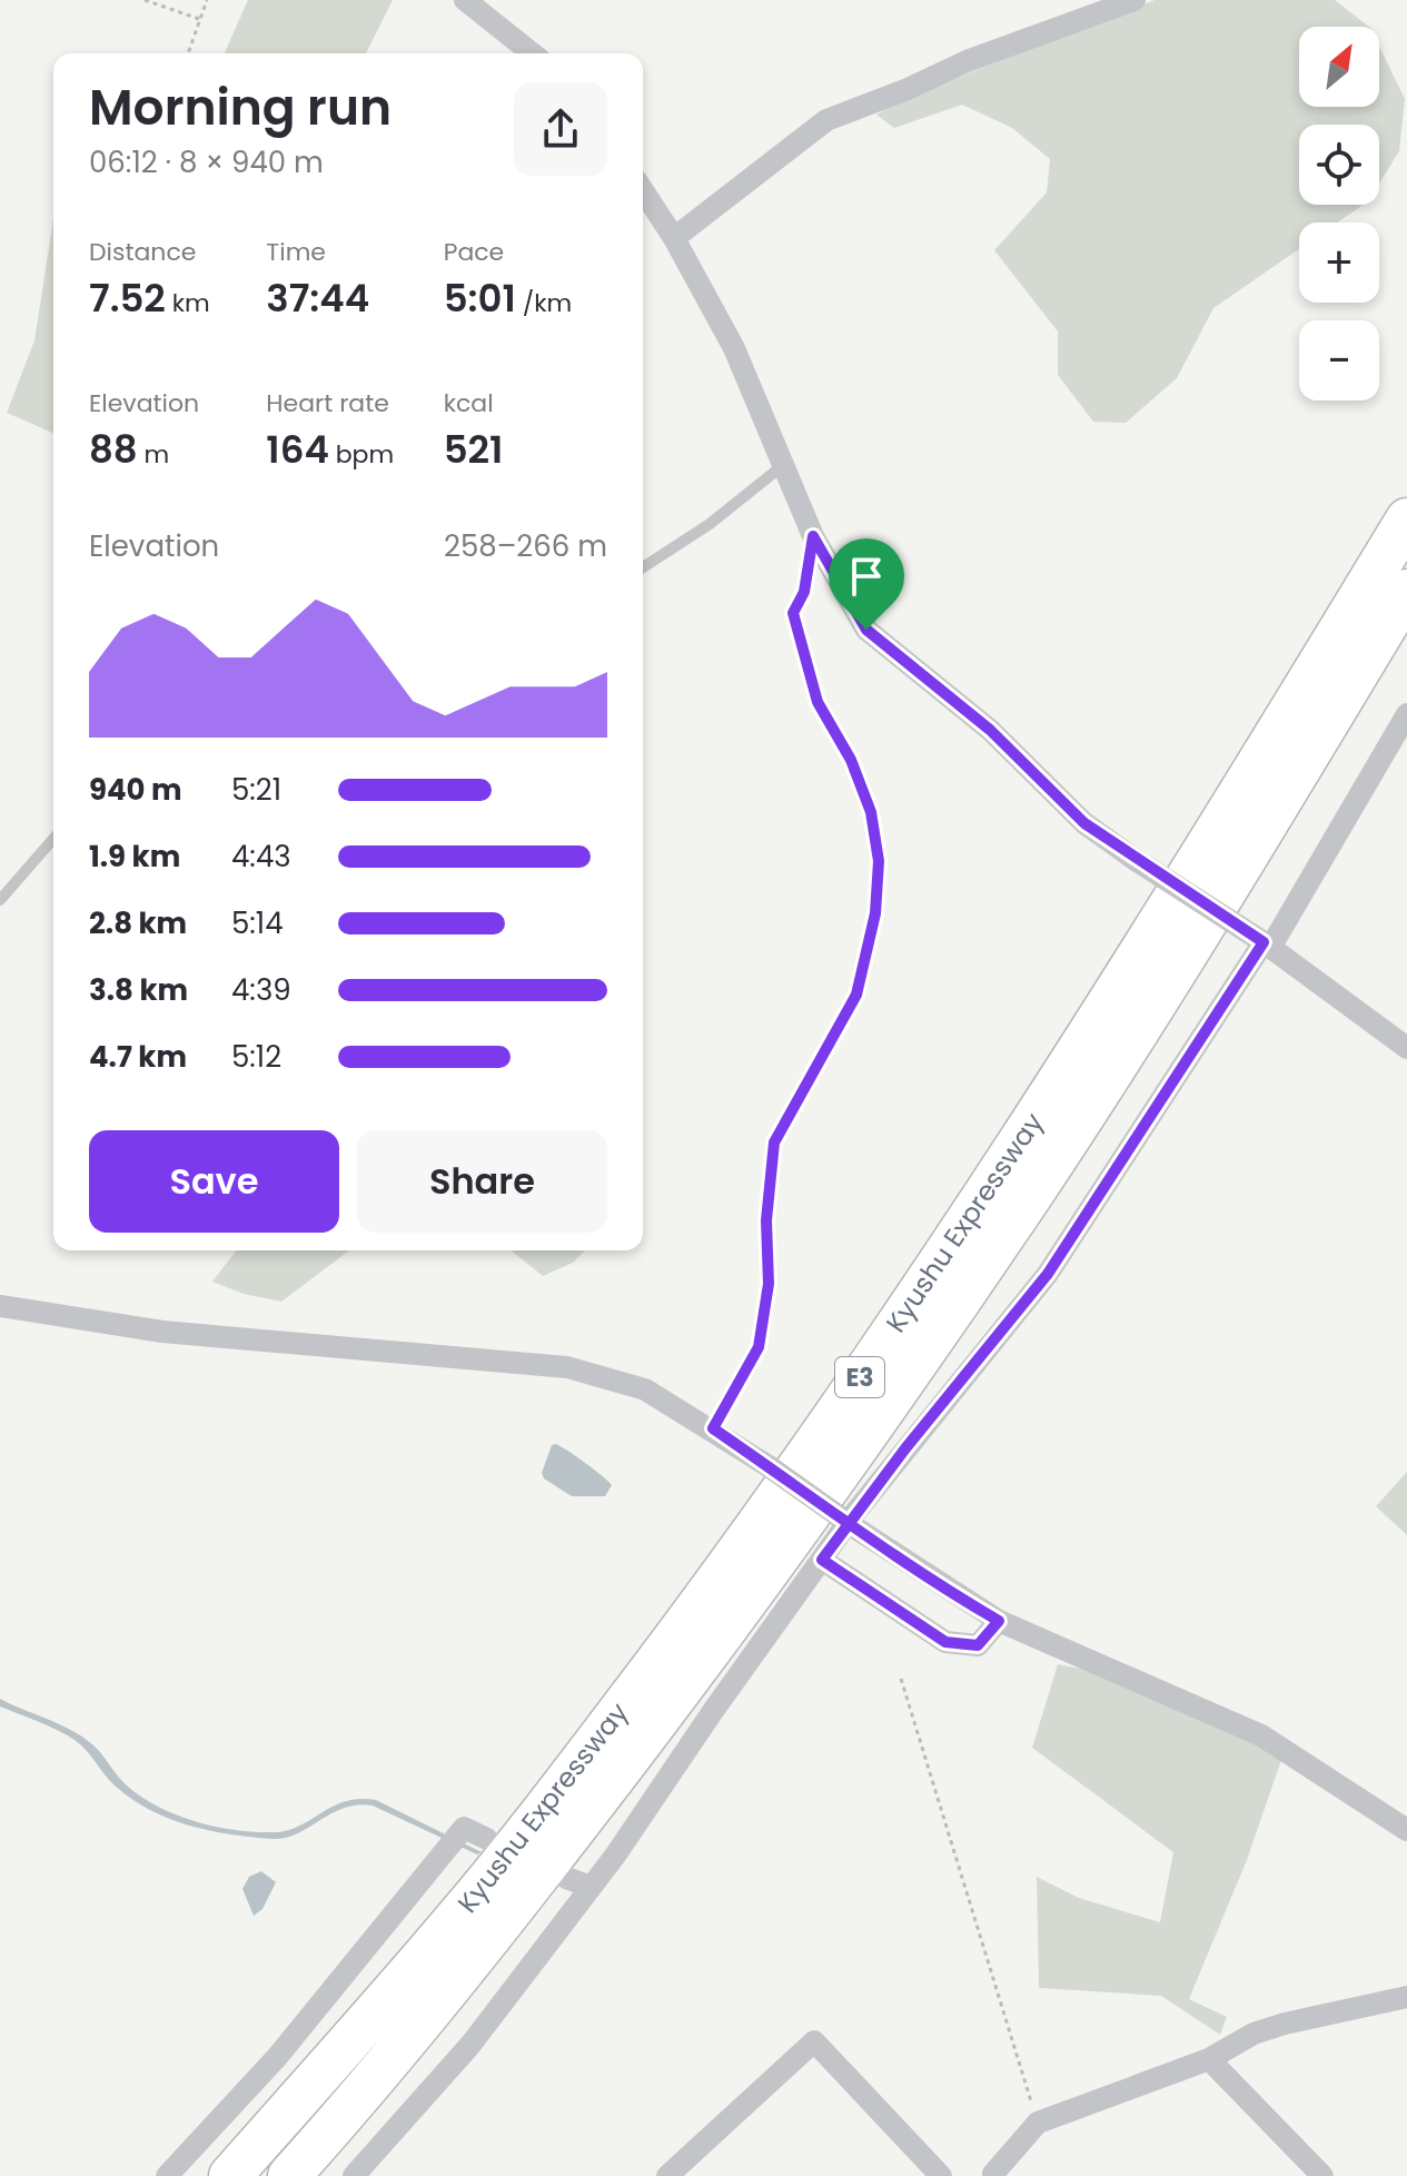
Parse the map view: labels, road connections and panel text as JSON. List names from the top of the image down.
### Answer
{
  "streets": {
    "highway": ["Kyushu Expressway", "E3"]
  },
  "north": "top right",
  "page": {
    "map_buttons": ["+", "−"],
    "heading": ["Morning run", "06:12 · 8 × 940 m"],
    "stats": [
      ["Distance", "7.52 km"],
      ["Time", "37:44"],
      ["Pace", "5:01 /km"],
      ["Elevation", "88 m"],
      ["Heart rate", "164 bpm"],
      ["kcal", "521"]
    ],
    "chart": ["Elevation", "258–266 m"],
    "list": [
      {
        "name": "940 m",
        "note": "5:21"
      },
      {
        "name": "1.9 km",
        "note": "4:43"
      },
      {
        "name": "2.8 km",
        "note": "5:14"
      },
      {
        "name": "3.8 km",
        "note": "4:39"
      },
      {
        "name": "4.7 km",
        "note": "5:12"
      }
    ],
    "buttons": ["Save", "Share"]
  }
}
